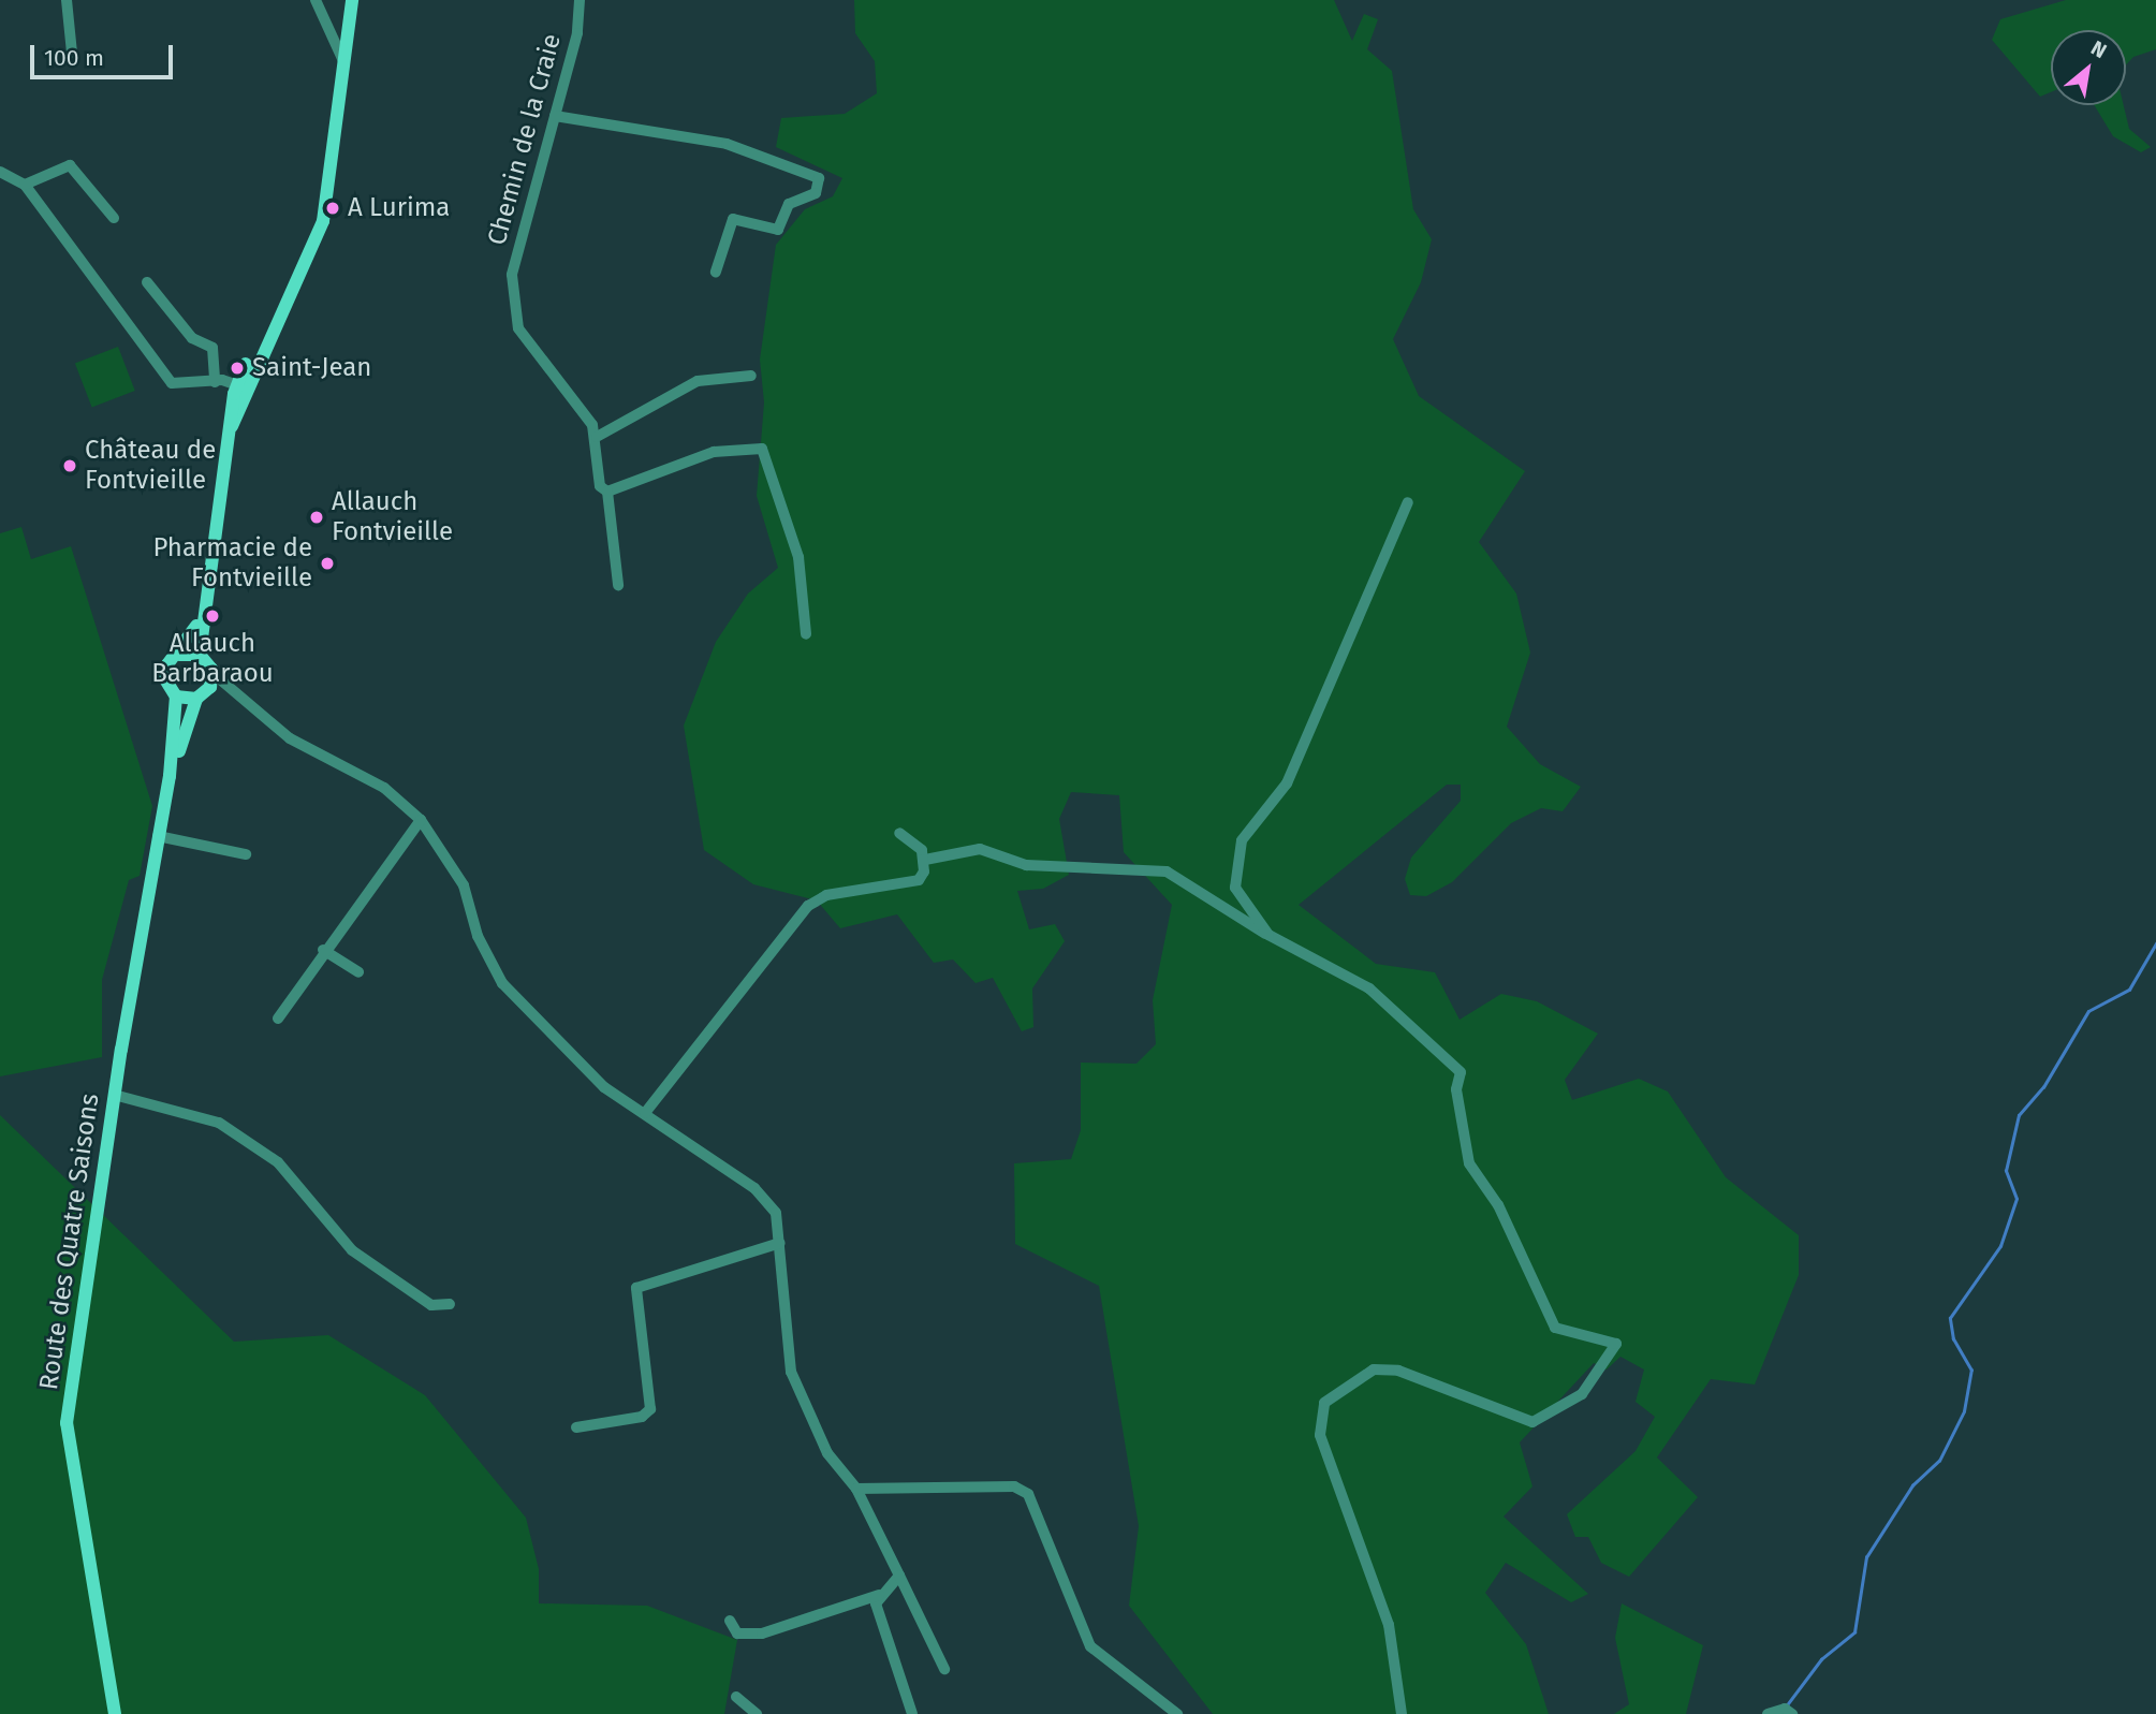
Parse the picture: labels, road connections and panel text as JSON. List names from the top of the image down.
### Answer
{
  "streets": {
    "main road": ["Route des Quatre Saisons"],
    "street": ["Chemin de la Craie"]
  },
  "places": [
    "A Lurima",
    "Saint-Jean",
    "Château de Fontvieille",
    "Allauch Fontvieille",
    "Pharmacie de Fontvieille",
    "Allauch Barbaraou"
  ],
  "scale_bar": "100 m",
  "north": "top right"
}
